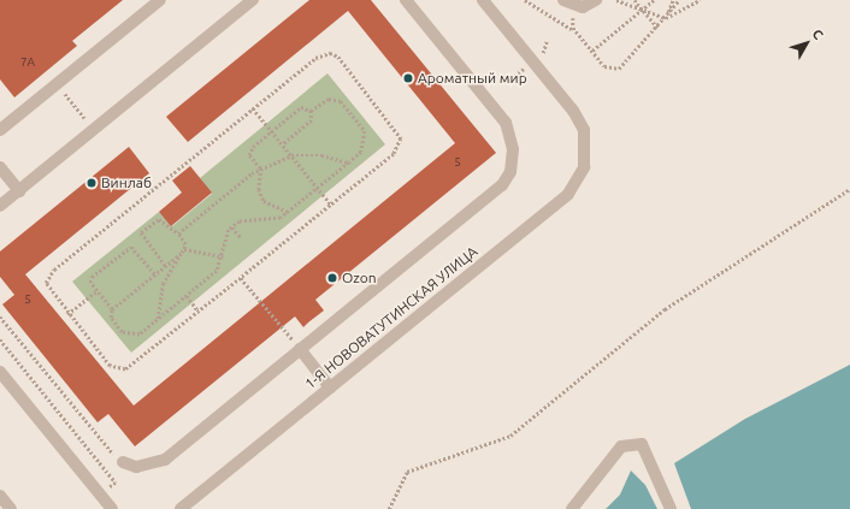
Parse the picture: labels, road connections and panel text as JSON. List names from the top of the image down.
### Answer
{
  "streets": {
    "street": ["1-Я НОВОВАТУТИНСКАЯ УЛИЦА"]
  },
  "places": ["Ароматный мир", "Винлаб", "Ozon"],
  "house_numbers": ["7А", "5", "5"],
  "north": "top right"
}
